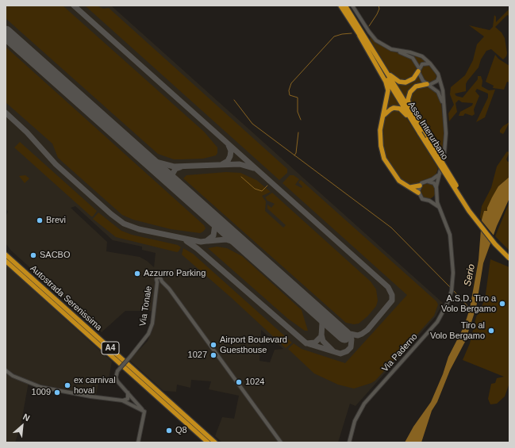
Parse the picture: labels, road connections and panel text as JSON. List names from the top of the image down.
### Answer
{
  "streets": {
    "highway": ["Asse Interurbano", "Autostrada Serenissima", "A4"],
    "street": ["Via Tonale", "Via Paderno"]
  },
  "water": ["Serio"],
  "places": [
    "Brevi",
    "SACBO",
    "Azzurro Parking",
    "A.S.D. Tiro a Volo Bergamo",
    "Tiro al Volo Bergamo",
    "Airport Boulevard Guesthouse",
    "1027",
    "1024",
    "ex carnival hoval",
    "1009",
    "Q8"
  ],
  "north": "top right"
}
